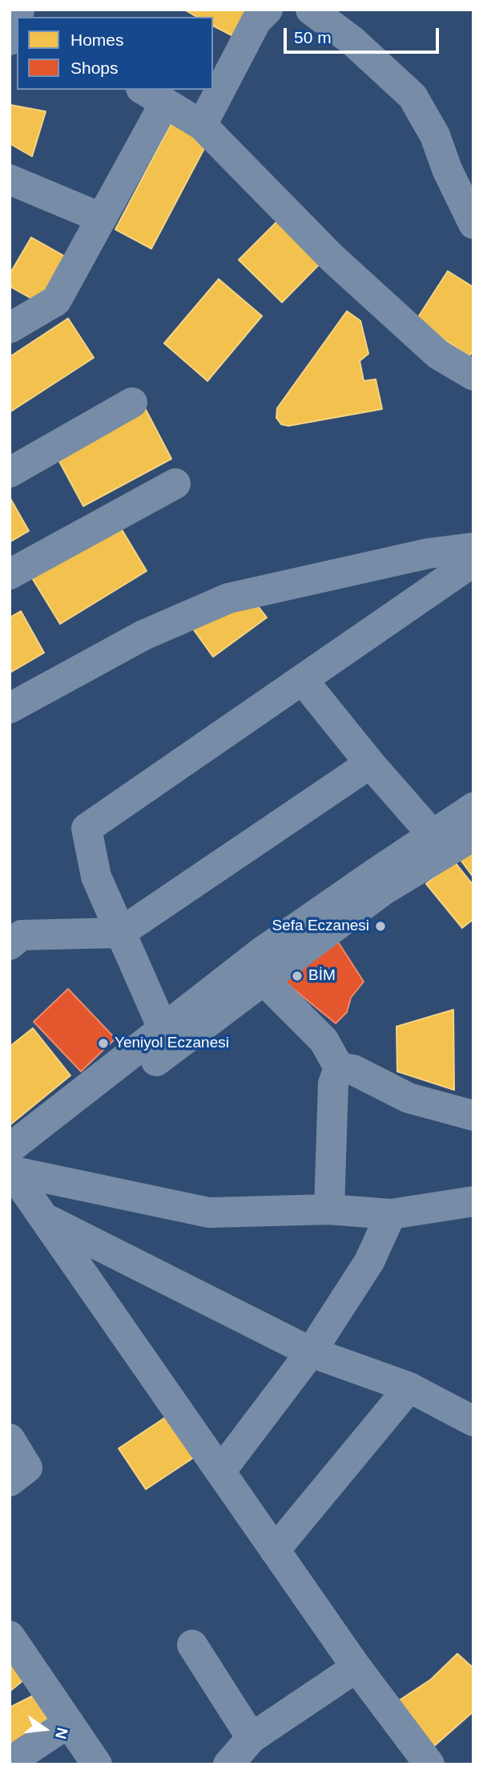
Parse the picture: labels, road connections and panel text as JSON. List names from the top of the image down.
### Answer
{
  "places": ["Sefa Eczanesi", "BİM", "Yeniyol Eczanesi"],
  "legend": ["Homes", "Shops"],
  "scale_bar": "50 m",
  "north": "right"
}
